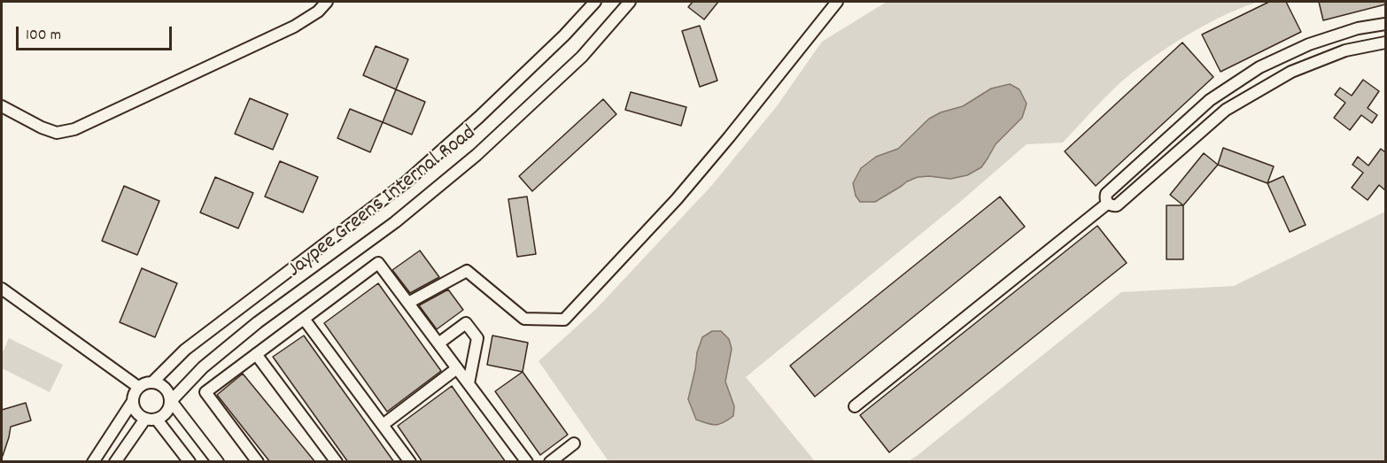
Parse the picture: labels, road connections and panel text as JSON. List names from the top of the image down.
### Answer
{
  "streets": {
    "street": ["Jaypee Greens Internal Road"]
  },
  "scale_bar": "100 m"
}
